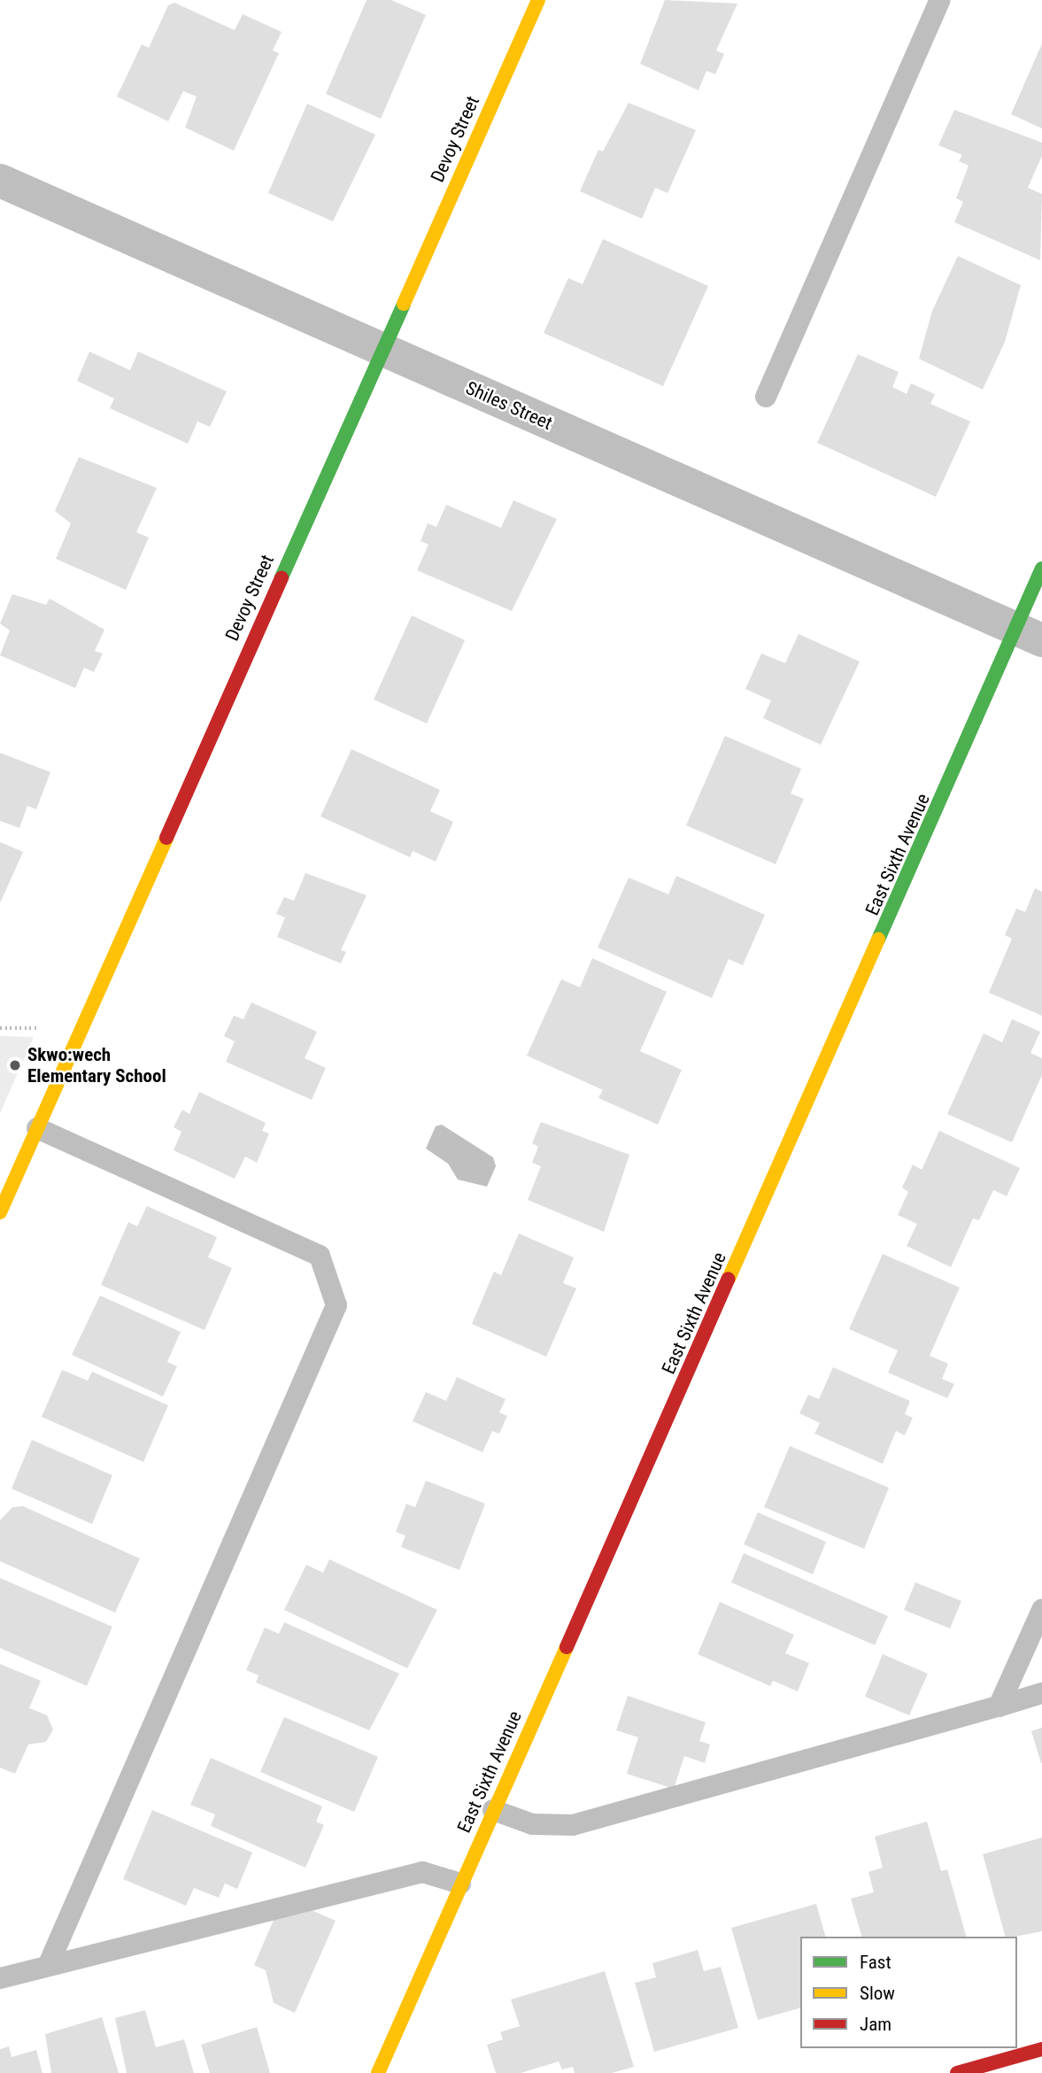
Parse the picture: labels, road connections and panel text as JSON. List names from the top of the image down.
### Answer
{
  "streets": {
    "street": ["Devoy Street", "Shiles Street", "East Sixth Avenue"]
  },
  "crossings": [
    ["Devoy Street", "Shiles Street"],
    ["Shiles Street", "East Sixth Avenue"]
  ],
  "places": ["Skwo:wech Elementary School"],
  "legend": ["Fast", "Slow", "Jam"]
}
